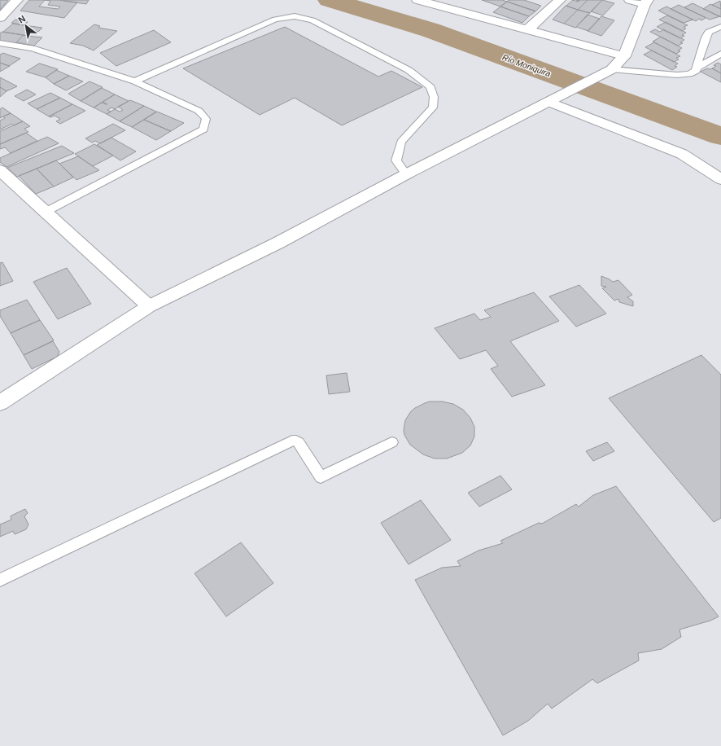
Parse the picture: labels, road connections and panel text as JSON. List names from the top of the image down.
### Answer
{
  "water": ["Río Moniquira"],
  "north": "top left"
}
